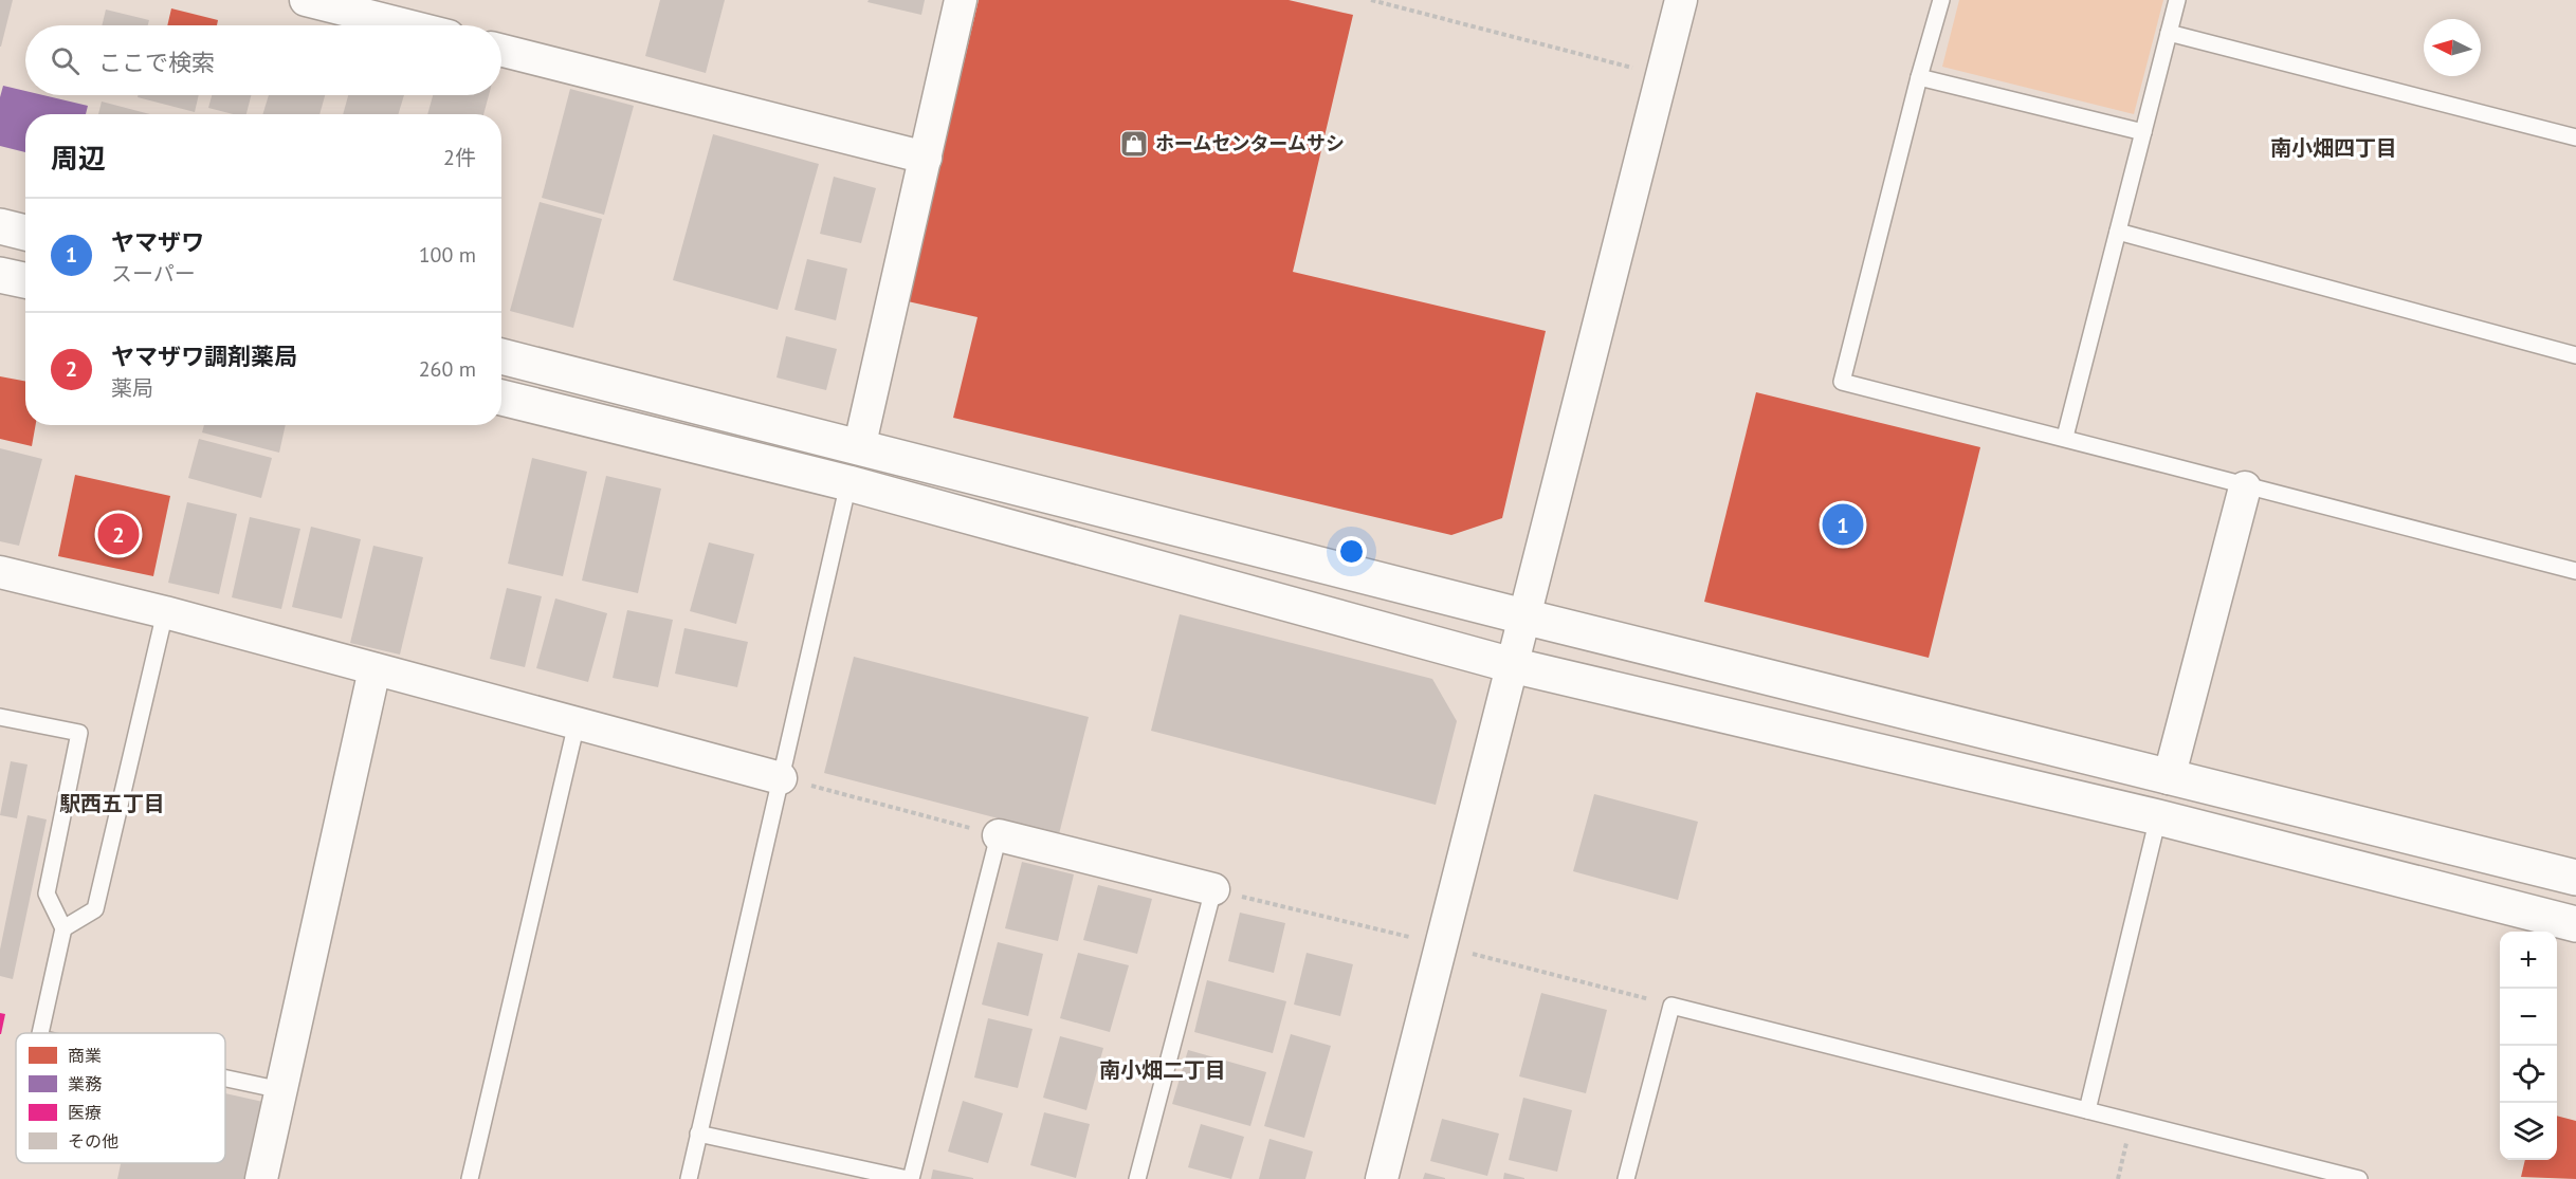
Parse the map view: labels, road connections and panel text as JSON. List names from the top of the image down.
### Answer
{
  "districts": ["南小畑四丁目", "駅西五丁目", "南小畑二丁目"],
  "places": {
    "shop": ["ホームセンタームサシ"]
  },
  "legend": [
    "商業",
    "業務",
    "医療",
    "その他"
  ],
  "north": "left",
  "page": {
    "search": "ここで検索",
    "heading": ["周辺", "2件"],
    "list": [
      {
        "mark": "1",
        "name": "ヤマザワ",
        "note": "スーパー",
        "value": "100 m"
      },
      {
        "mark": "2",
        "name": "ヤマザワ調剤薬局",
        "note": "薬局",
        "value": "260 m"
      }
    ],
    "pins": ["1", "2"],
    "map_buttons": ["+", "−"]
  }
}
